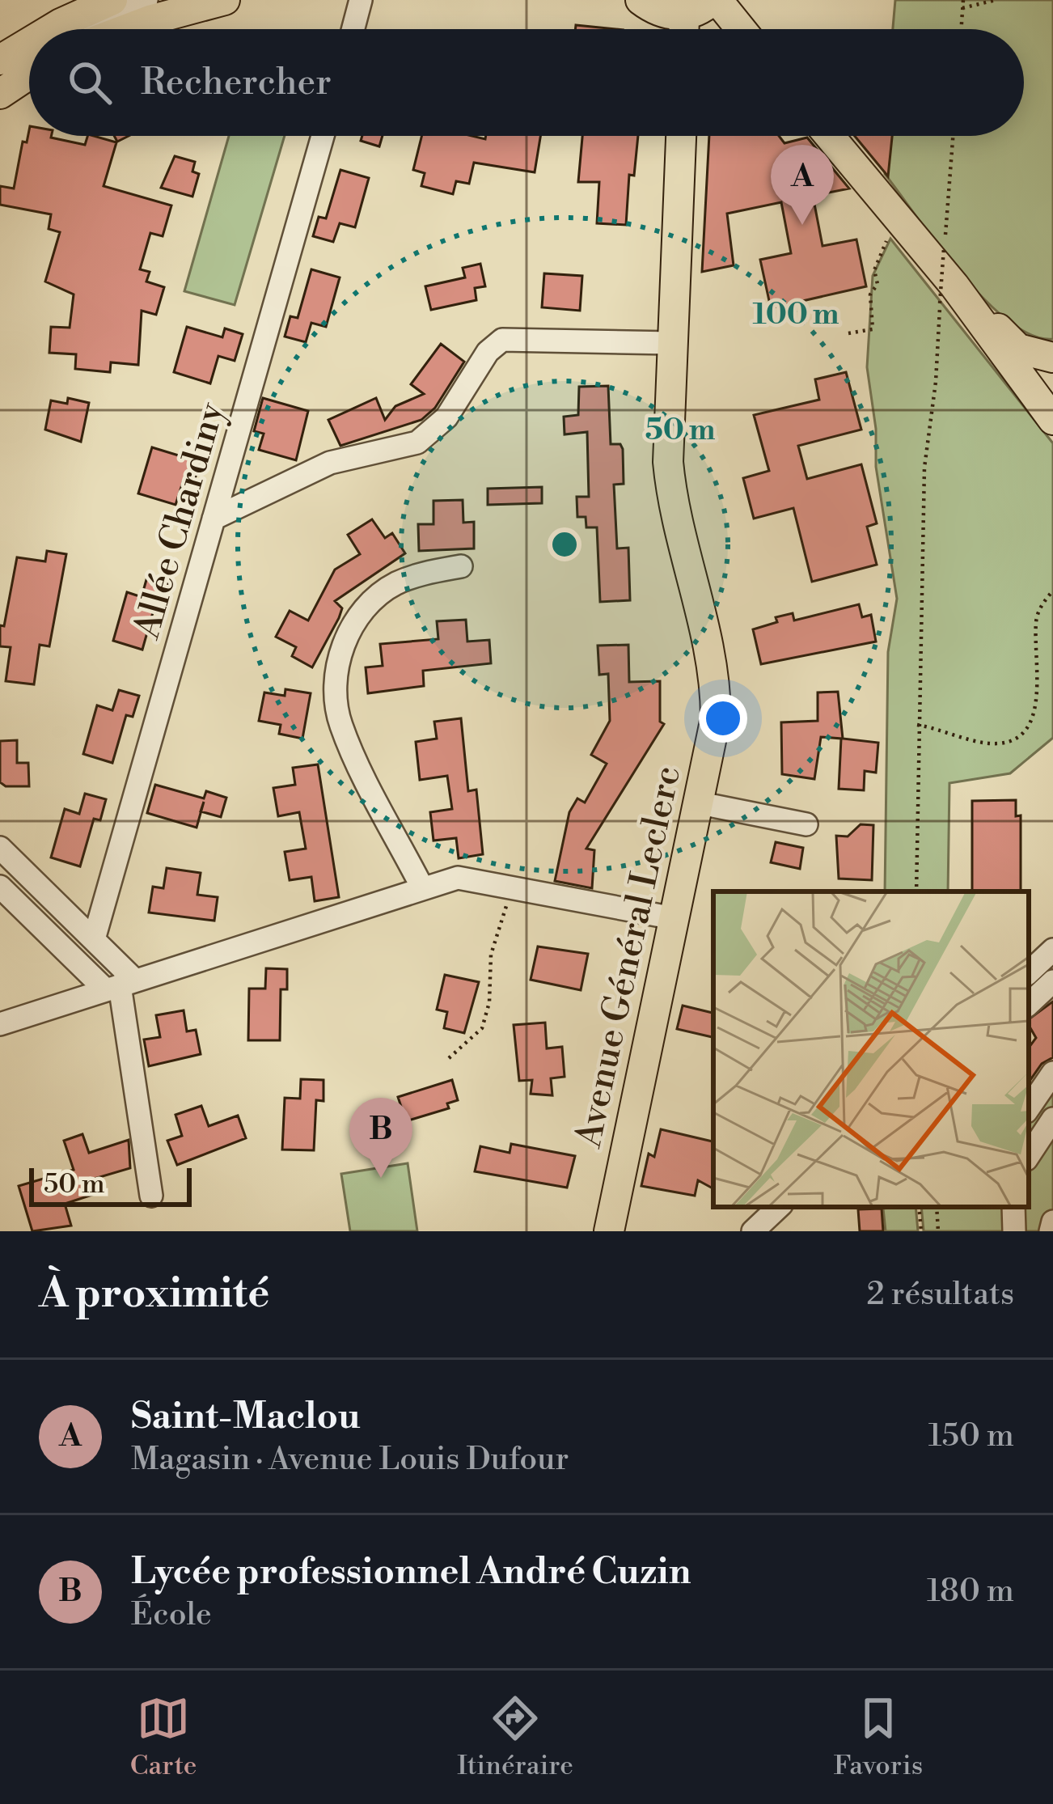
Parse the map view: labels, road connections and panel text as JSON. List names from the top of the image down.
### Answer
{
  "streets": {
    "main road": ["Avenue Général Leclerc"],
    "street": ["Allée Chardiny"]
  },
  "scale_bar": "50 m",
  "page": {
    "search": "Rechercher",
    "pins": ["A", "B"],
    "scale": "50 m",
    "heading": ["À proximité", "2 résultats"],
    "list": [
      {
        "mark": "A",
        "name": "Saint-Maclou",
        "note": "Magasin · Avenue Louis Dufour",
        "value": "150 m"
      },
      {
        "mark": "B",
        "name": "Lycée professionnel André Cuzin",
        "note": "École",
        "value": "180 m"
      }
    ],
    "nav": ["Carte", "Itinéraire", "Favoris"]
  },
  "rings": ["100 m", "50 m"]
}
